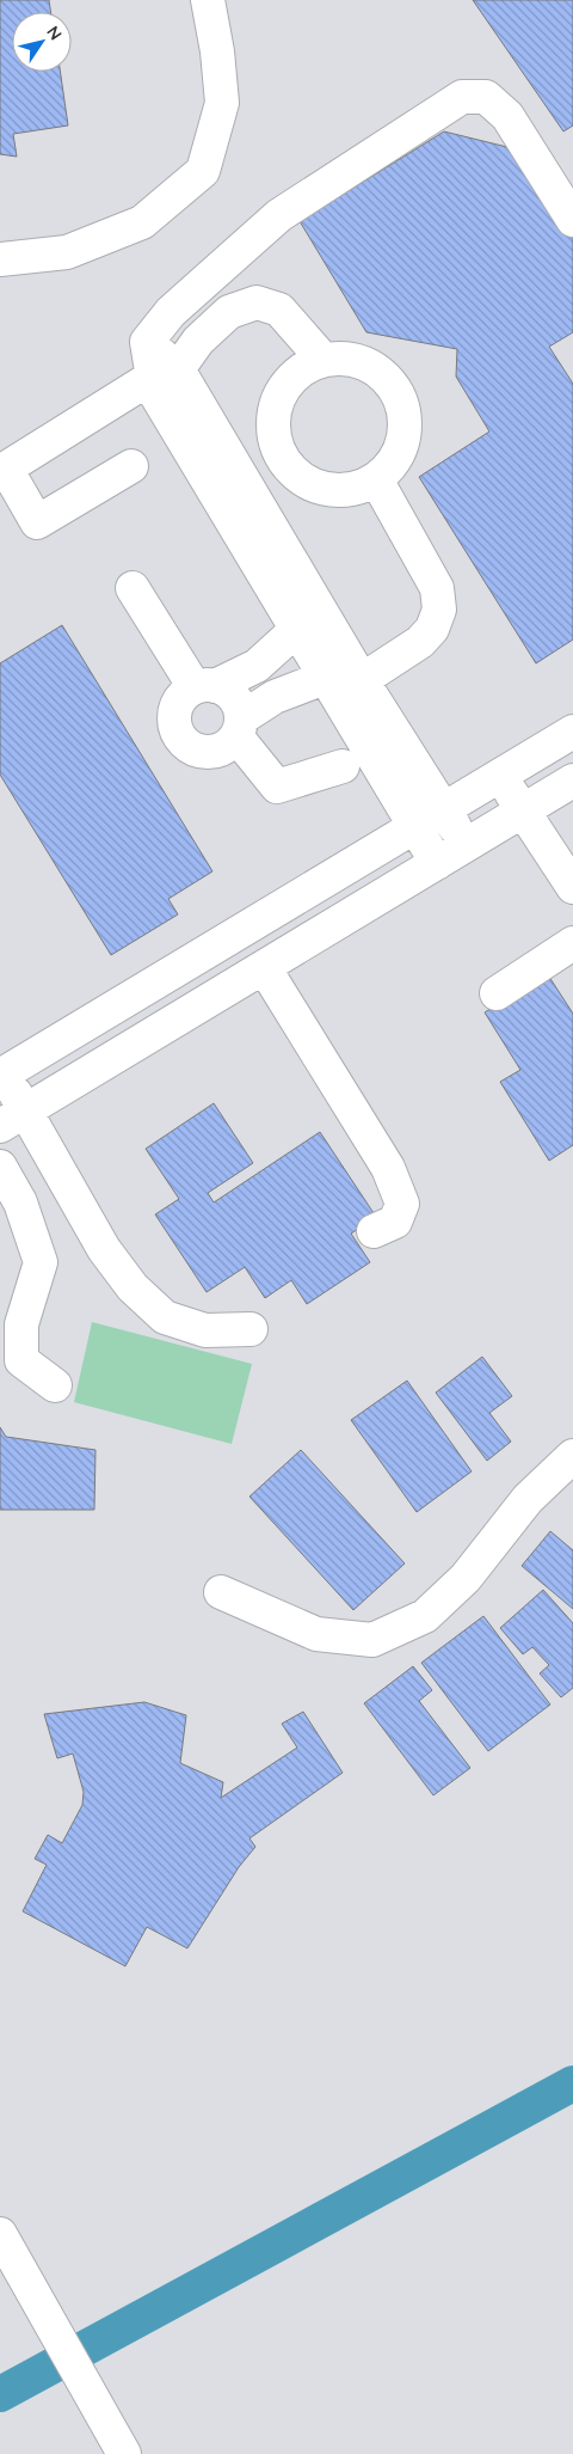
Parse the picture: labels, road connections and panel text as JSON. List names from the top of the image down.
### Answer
{
  "north": "top right"
}
